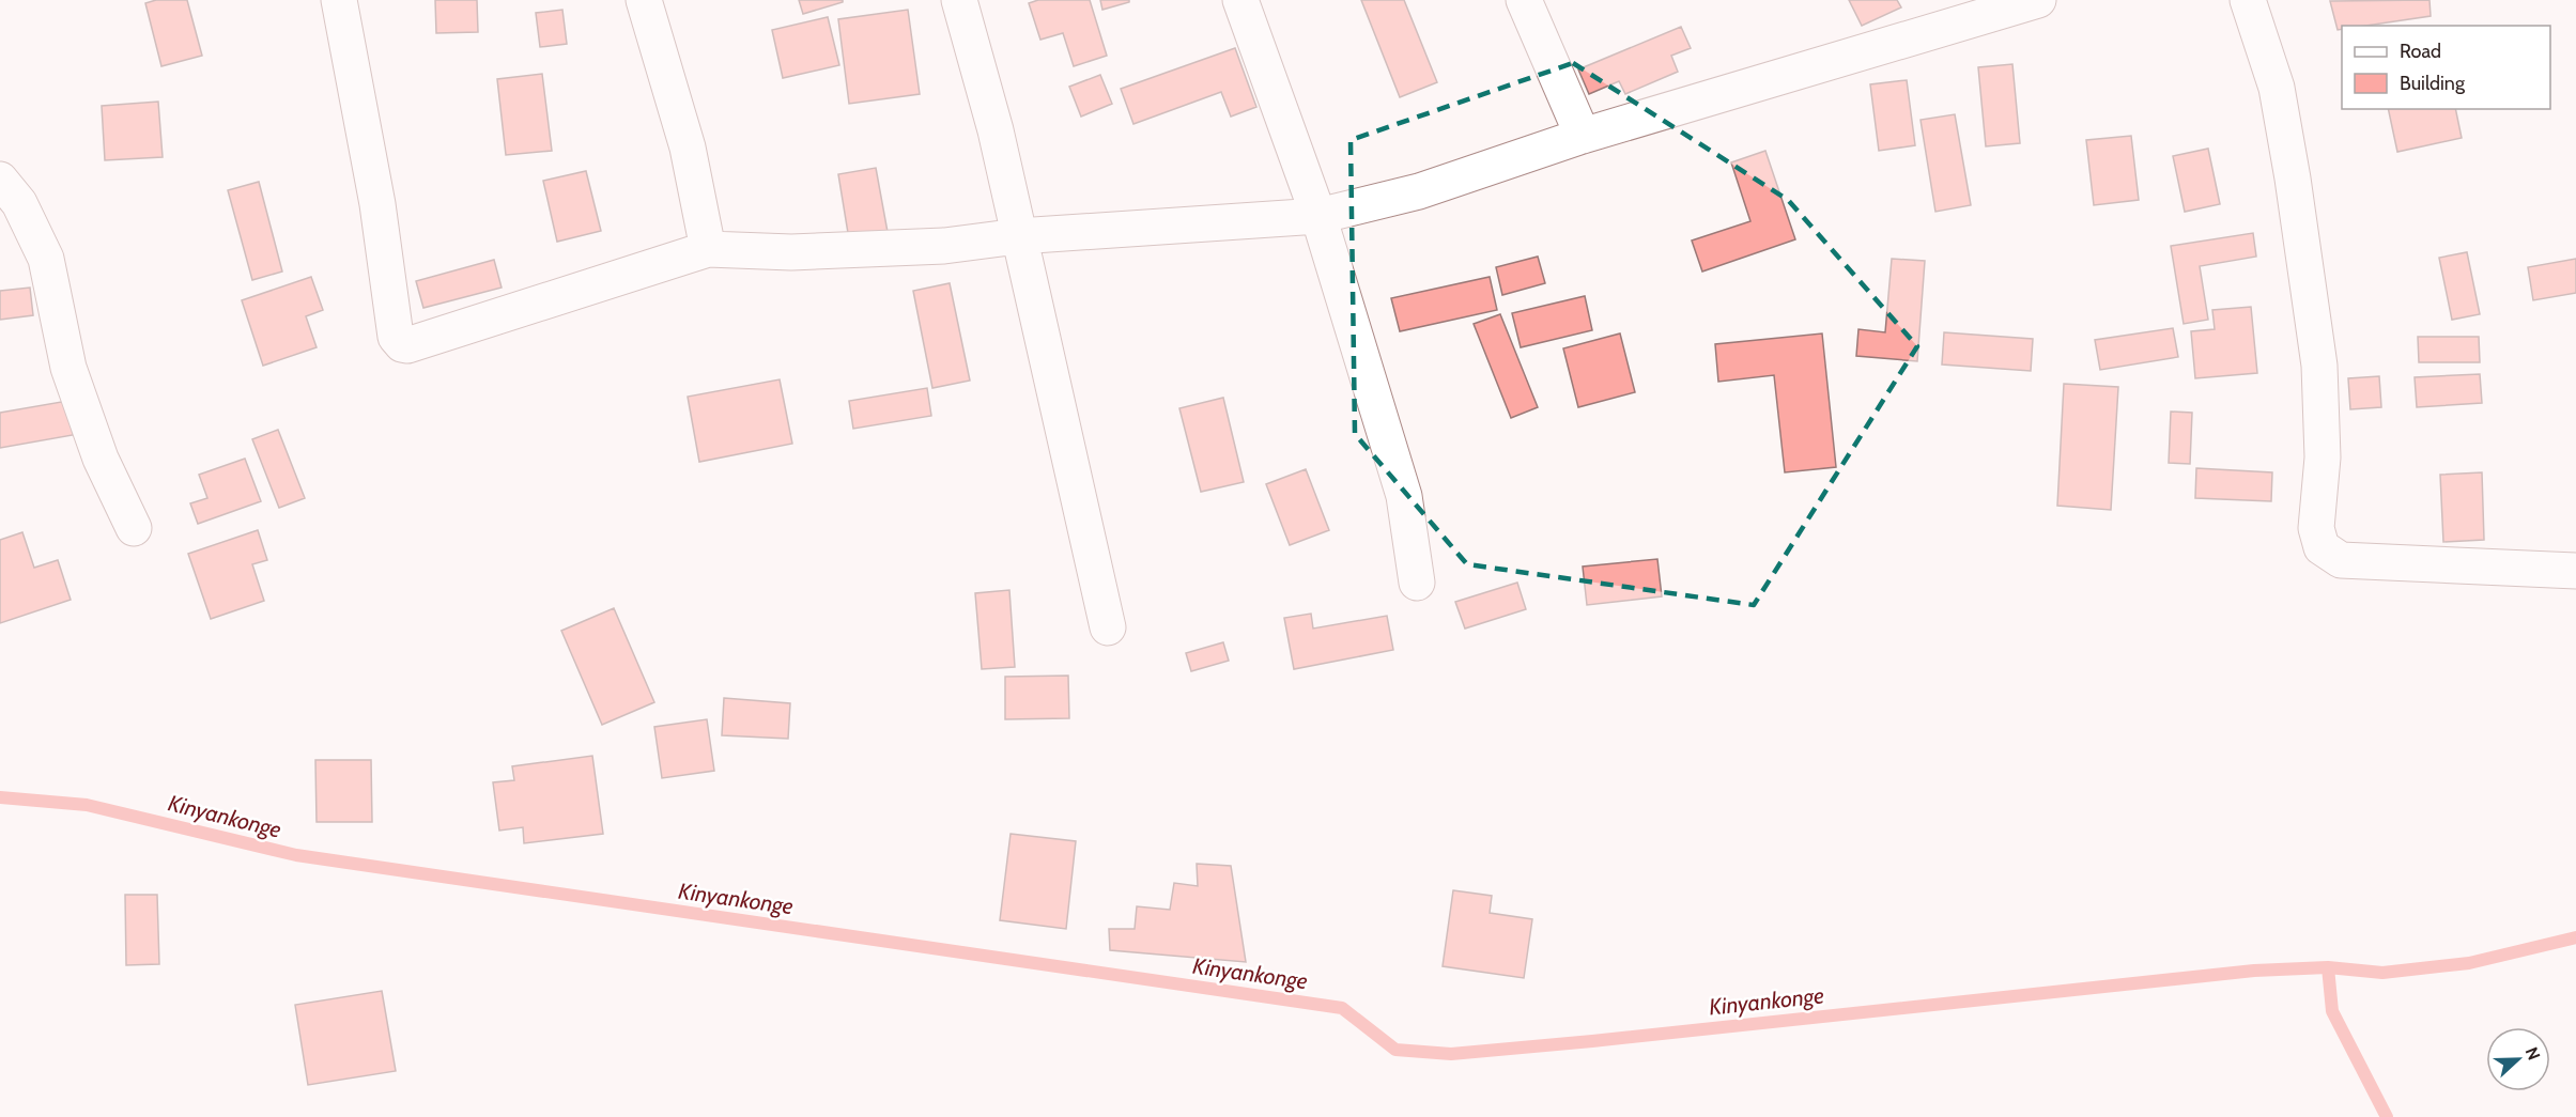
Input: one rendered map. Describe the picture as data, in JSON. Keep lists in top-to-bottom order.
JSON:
{
  "water": ["Kinyankonge"],
  "legend": ["Road", "Building"],
  "north": "right"
}
